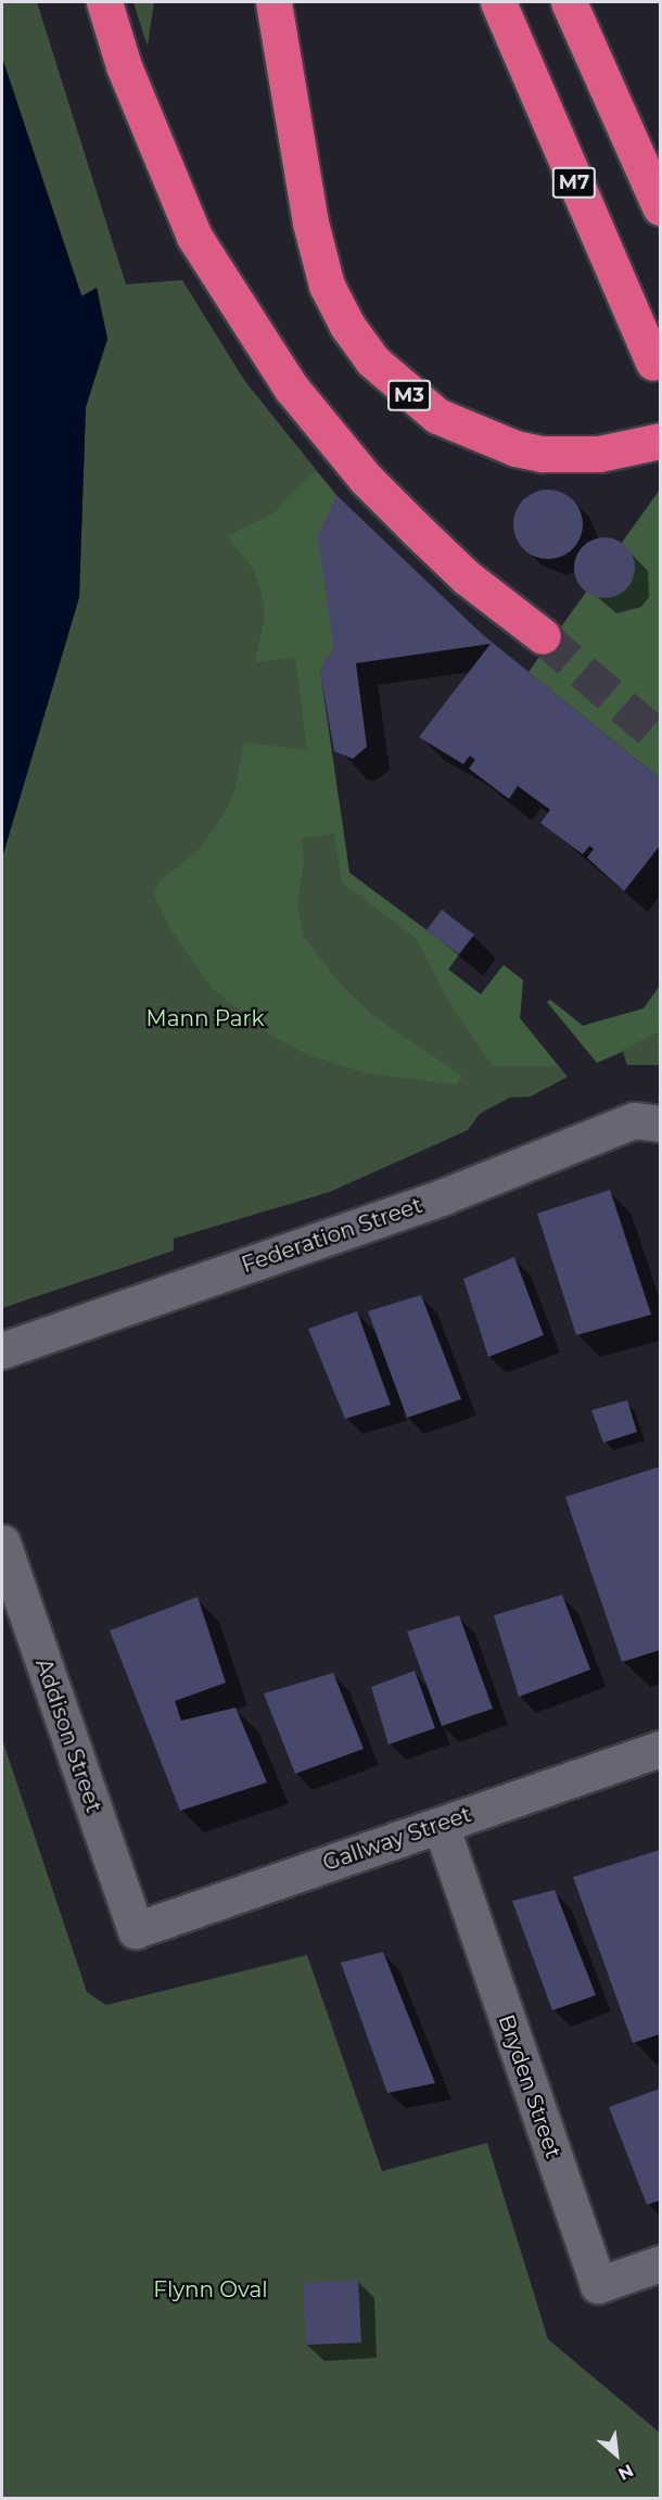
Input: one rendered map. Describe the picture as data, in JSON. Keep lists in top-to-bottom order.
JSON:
{
  "streets": {
    "highway": ["M7", "M3"],
    "street": [
      "Federation Street",
      "Addison Street",
      "Gallway Street",
      "Bryden Street"
    ]
  },
  "crossings": [
    ["Addison Street", "Gallway Street"],
    ["Gallway Street", "Bryden Street"]
  ],
  "parks": ["Mann Park", "Flynn Oval"],
  "north": "bottom right"
}
